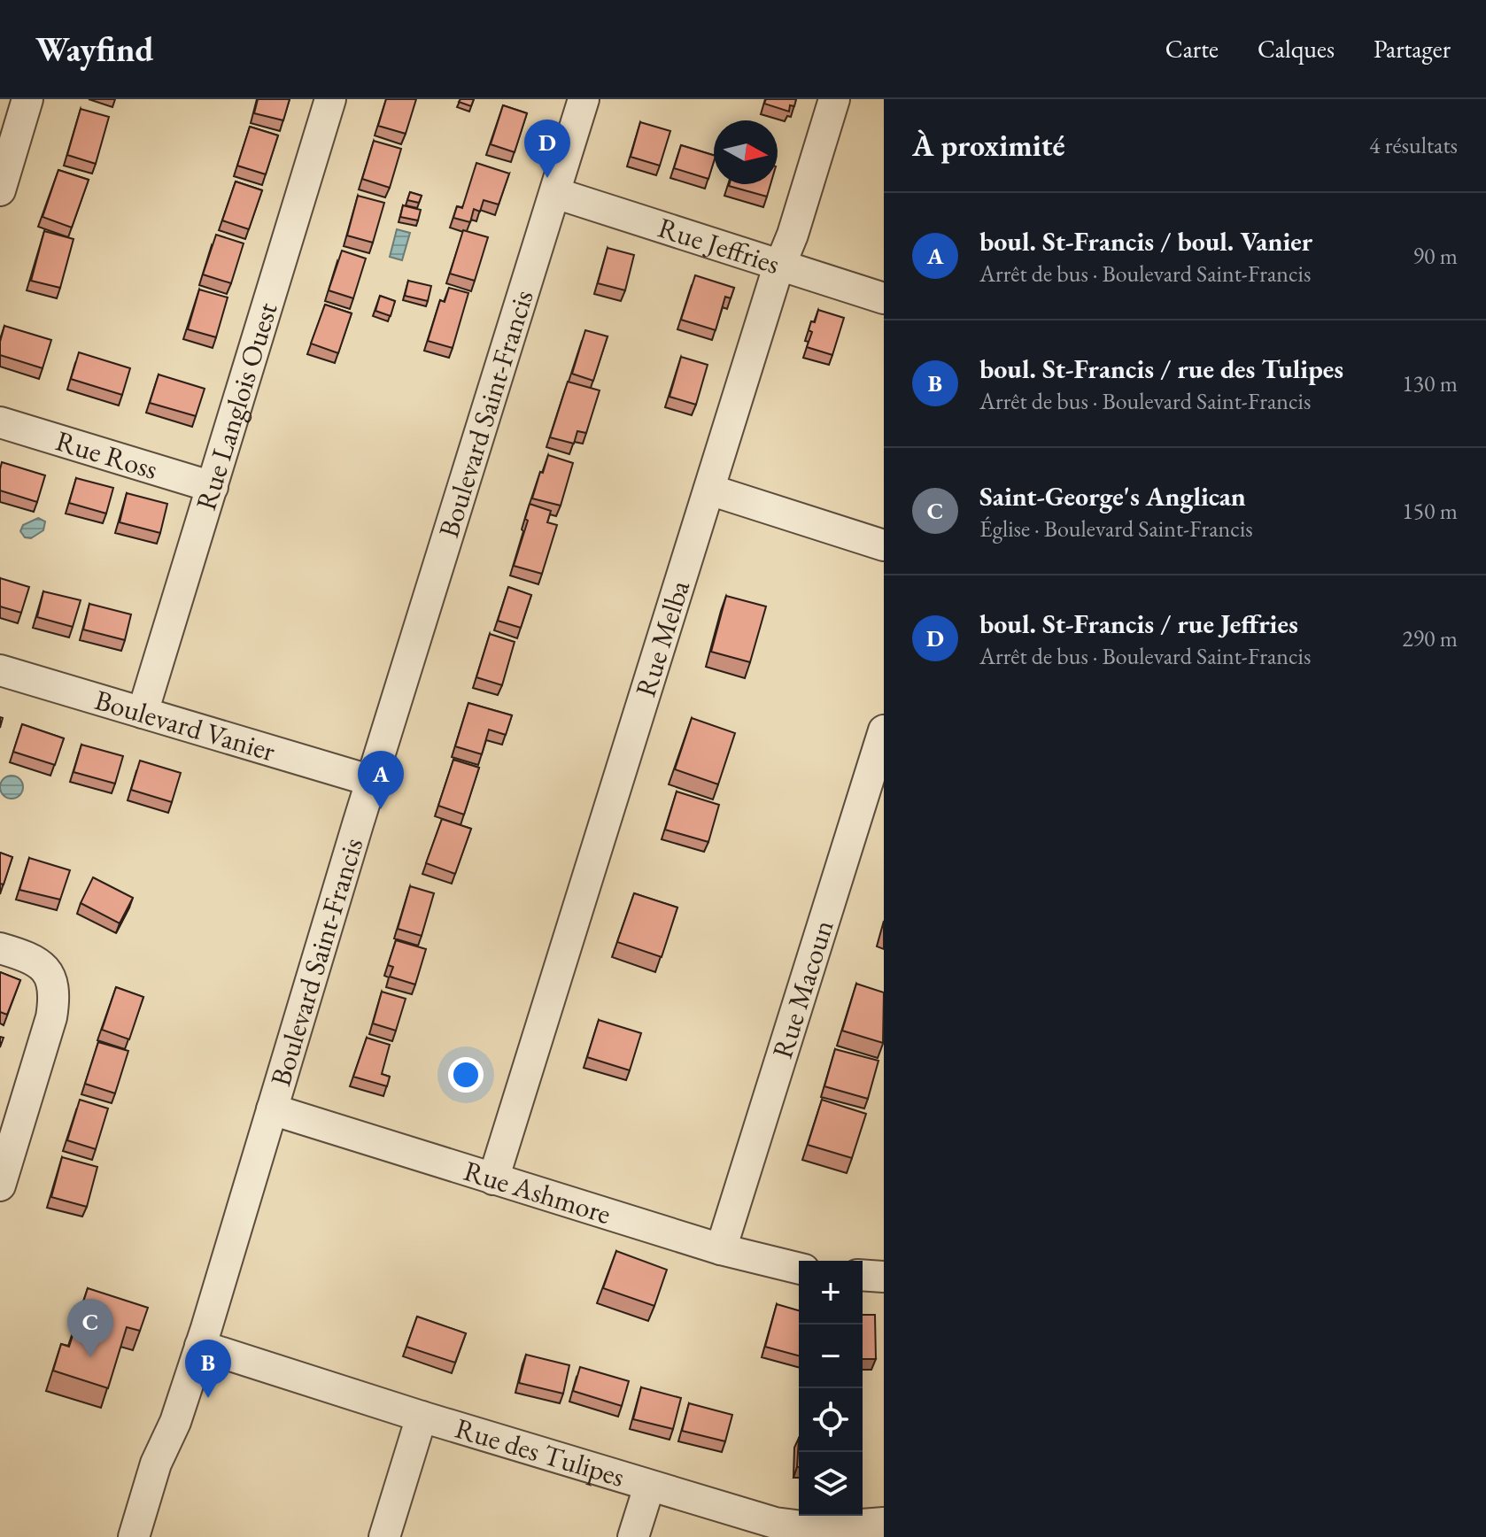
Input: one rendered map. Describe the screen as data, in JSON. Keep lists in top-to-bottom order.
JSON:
{
  "streets": {
    "street": [
      "Rue Jeffries",
      "Rue Langlois Ouest",
      "Boulevard Saint-Francis",
      "Rue Ross",
      "Rue Melba",
      "Boulevard Vanier",
      "Rue Macoun",
      "Rue Ashmore",
      "Rue des Tulipes"
    ]
  },
  "crossings": [
    ["Rue Jeffries", "Boulevard Saint-Francis"],
    ["Rue Jeffries", "Rue Melba"],
    ["Rue Langlois Ouest", "Rue Ross"],
    ["Rue Langlois Ouest", "Boulevard Vanier"],
    ["Boulevard Saint-Francis", "Boulevard Vanier"],
    ["Boulevard Saint-Francis", "Rue Ashmore"],
    ["Boulevard Saint-Francis", "Rue des Tulipes"],
    ["Rue Melba", "Rue Ashmore"],
    ["Rue Macoun", "Rue Ashmore"]
  ],
  "north": "right",
  "page": {
    "header": "Wayfind",
    "nav": ["Carte", "Calques", "Partager"],
    "heading": ["À proximité", "4 résultats"],
    "pins": [
      "D",
      "A",
      "C",
      "B"
    ],
    "list": [
      {
        "mark": "A",
        "name": "boul. St-Francis / boul. Vanier",
        "note": "Arrêt de bus · Boulevard Saint-Francis",
        "value": "90 m"
      },
      {
        "mark": "B",
        "name": "boul. St-Francis / rue des Tulipes",
        "note": "Arrêt de bus · Boulevard Saint-Francis",
        "value": "130 m"
      },
      {
        "mark": "C",
        "name": "Saint-George's Anglican",
        "note": "Église · Boulevard Saint-Francis",
        "value": "150 m"
      },
      {
        "mark": "D",
        "name": "boul. St-Francis / rue Jeffries",
        "note": "Arrêt de bus · Boulevard Saint-Francis",
        "value": "290 m"
      }
    ],
    "map_buttons": ["+", "−"]
  }
}
